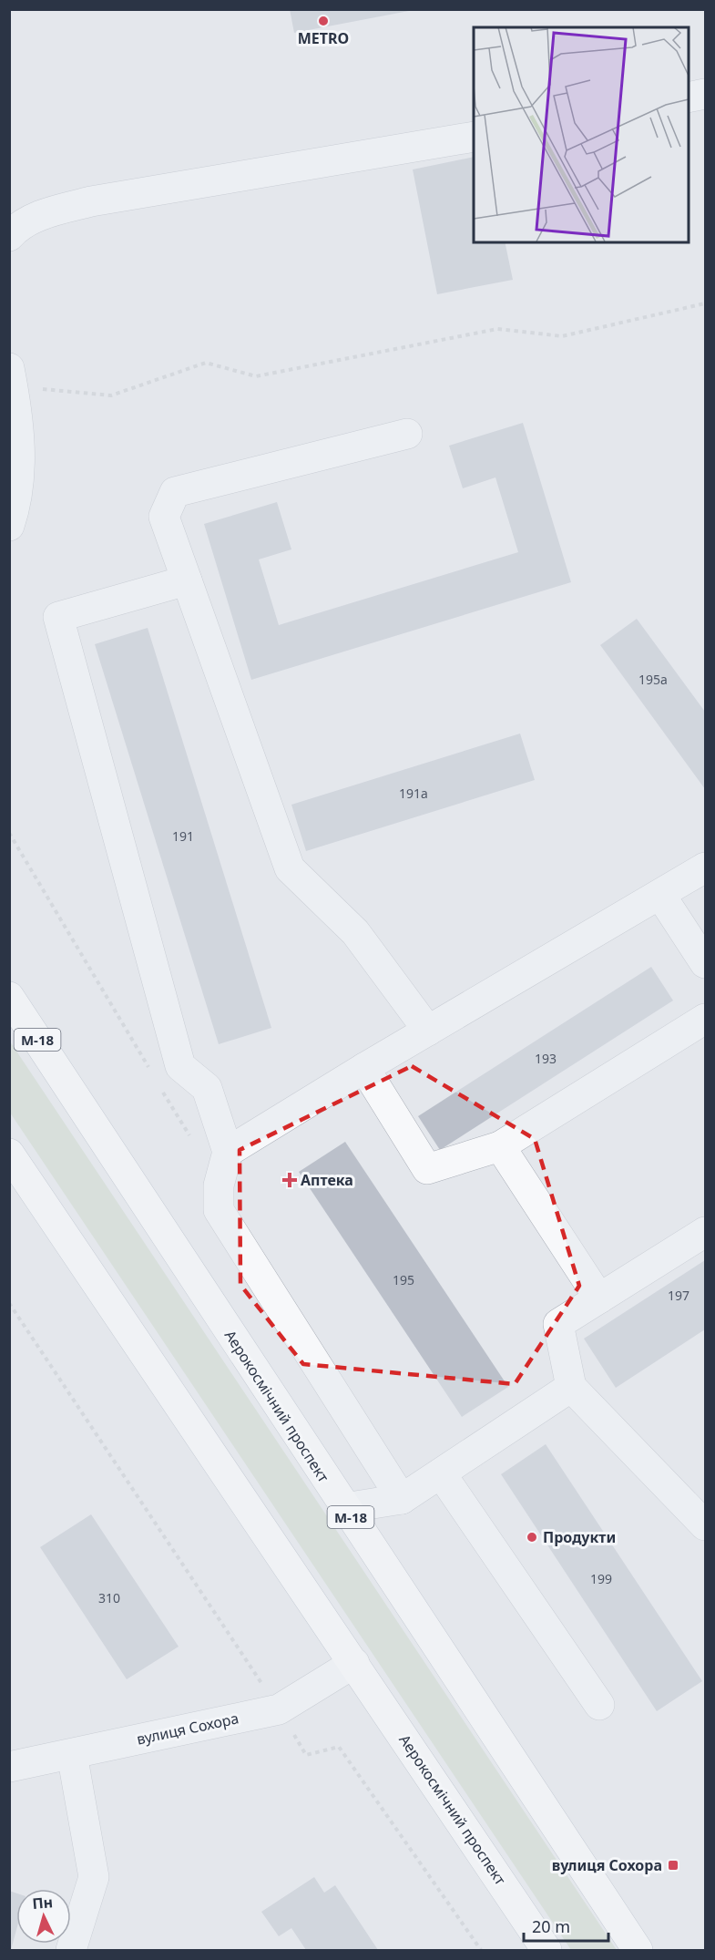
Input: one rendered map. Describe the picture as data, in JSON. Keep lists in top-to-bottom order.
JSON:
{
  "streets": {
    "main road": ["М-18", "Аерокосмічний проспект"],
    "street": ["вулиця Сохора"]
  },
  "crossings": [
    ["Аерокосмічний проспект", "вулиця Сохора"]
  ],
  "places": {
    "other": ["METRO", "Продукти"],
    "health": ["Аптека"],
    "transit": ["вулиця Сохора"]
  },
  "house_numbers": [
    "195а",
    "191а",
    "191",
    "193",
    "195",
    "197",
    "199",
    "310"
  ],
  "scale_bar": "20 m",
  "north": "top"
}
